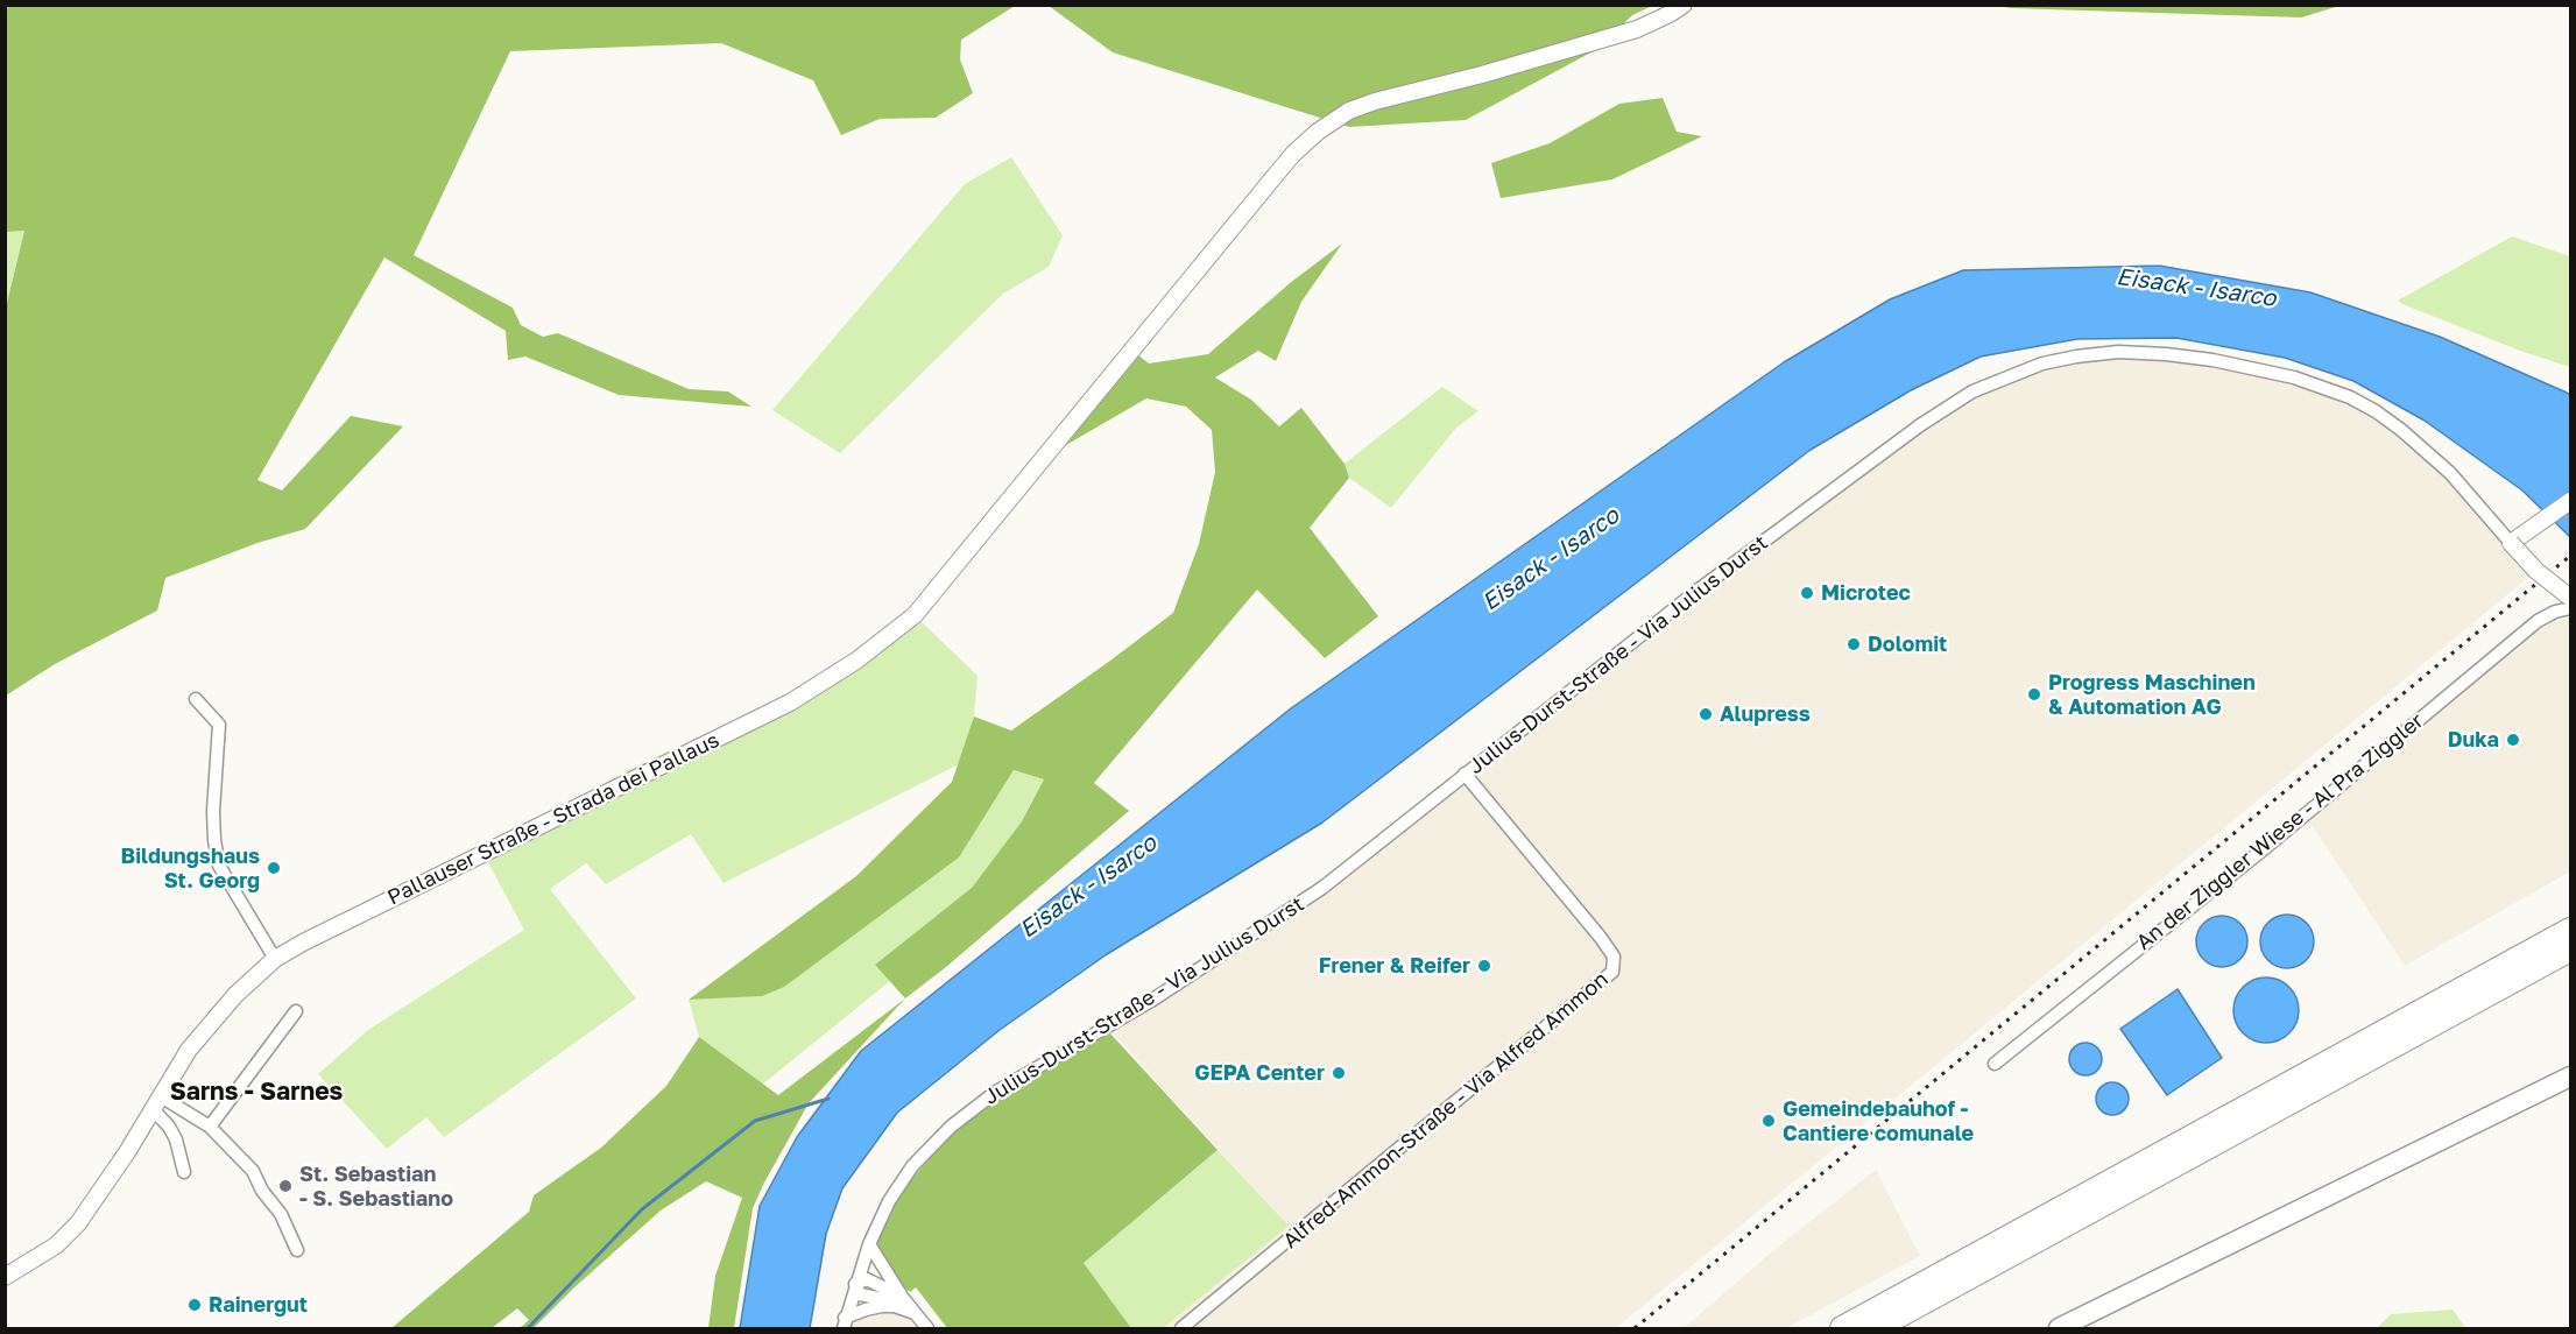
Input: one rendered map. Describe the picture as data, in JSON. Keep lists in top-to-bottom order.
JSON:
{
  "streets": {
    "street": [
      "Julius-Durst-Straße - Via Julius Durst",
      "Pallauser Straße - Strada dei Pallaus",
      "An der Ziggler Wiese - Al Pra Ziggler",
      "Alfred-Ammon-Straße - Via Alfred Ammon"
    ]
  },
  "crossings": [
    ["Julius-Durst-Straße - Via Julius Durst", "Alfred-Ammon-Straße - Via Alfred Ammon"]
  ],
  "districts": ["Sarns - Sarnes"],
  "water": ["Eisack - Isarco"],
  "places": [
    "Microtec",
    "Dolomit",
    "Progress Maschinen & Automation AG",
    "Alupress",
    "Duka",
    "Bildungshaus St. Georg",
    "Frener & Reifer",
    "GEPA Center",
    "Gemeindebauhof - Cantiere comunale",
    "St. Sebastian - S. Sebastiano",
    "Rainergut"
  ]
}
